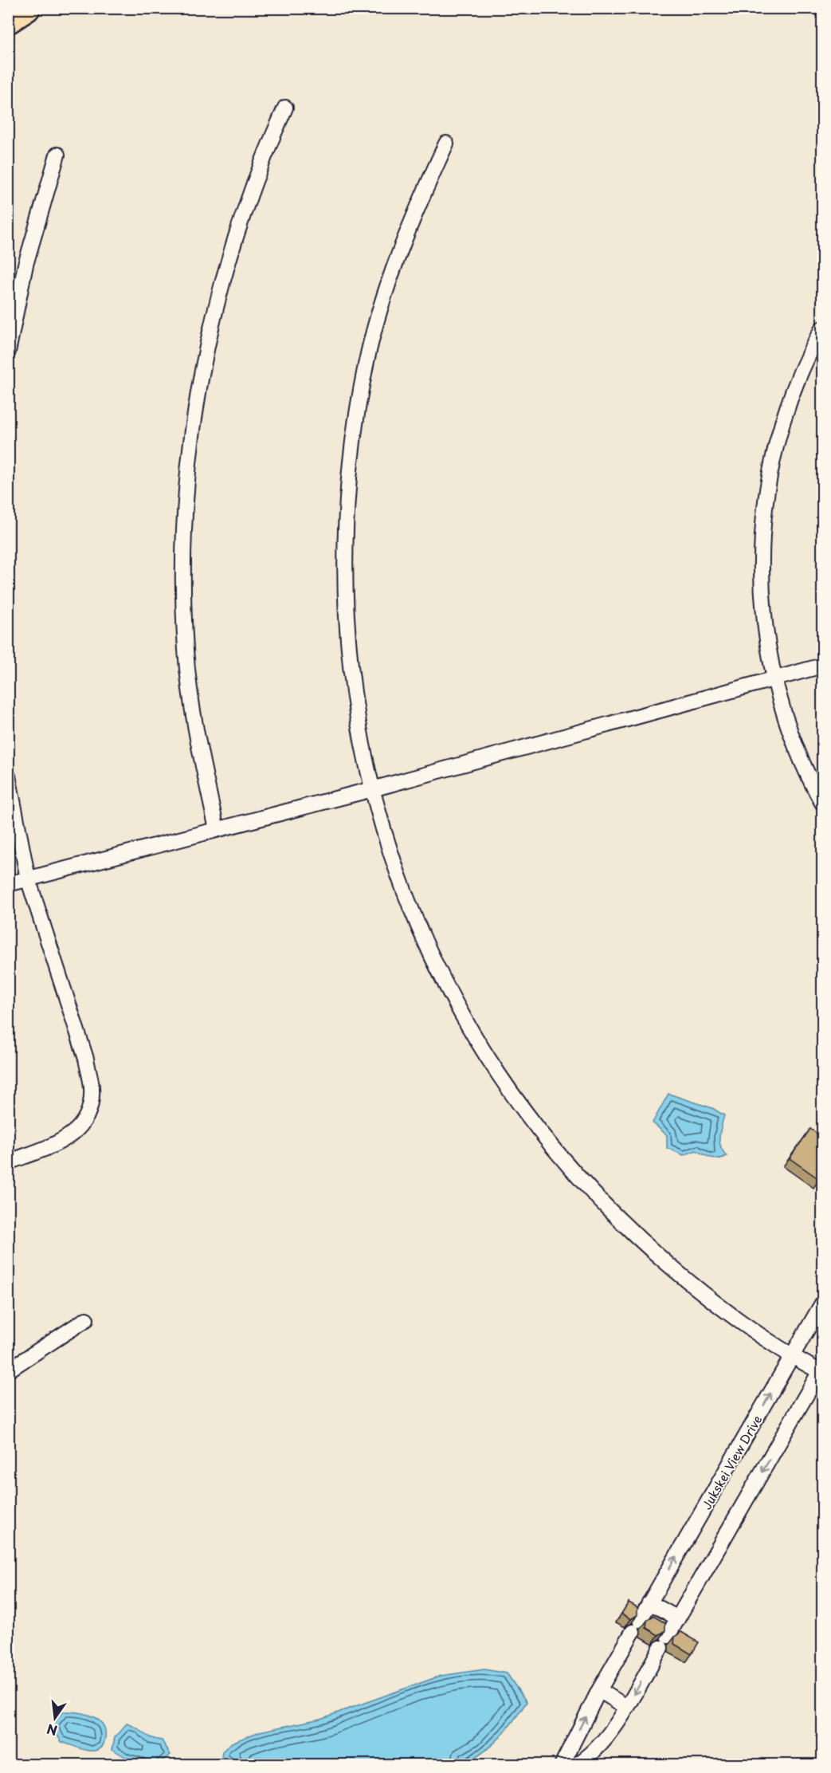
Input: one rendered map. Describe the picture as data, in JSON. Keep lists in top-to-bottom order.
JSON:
{
  "streets": {
    "street": ["Jukskei View Drive"]
  },
  "north": "bottom"
}
